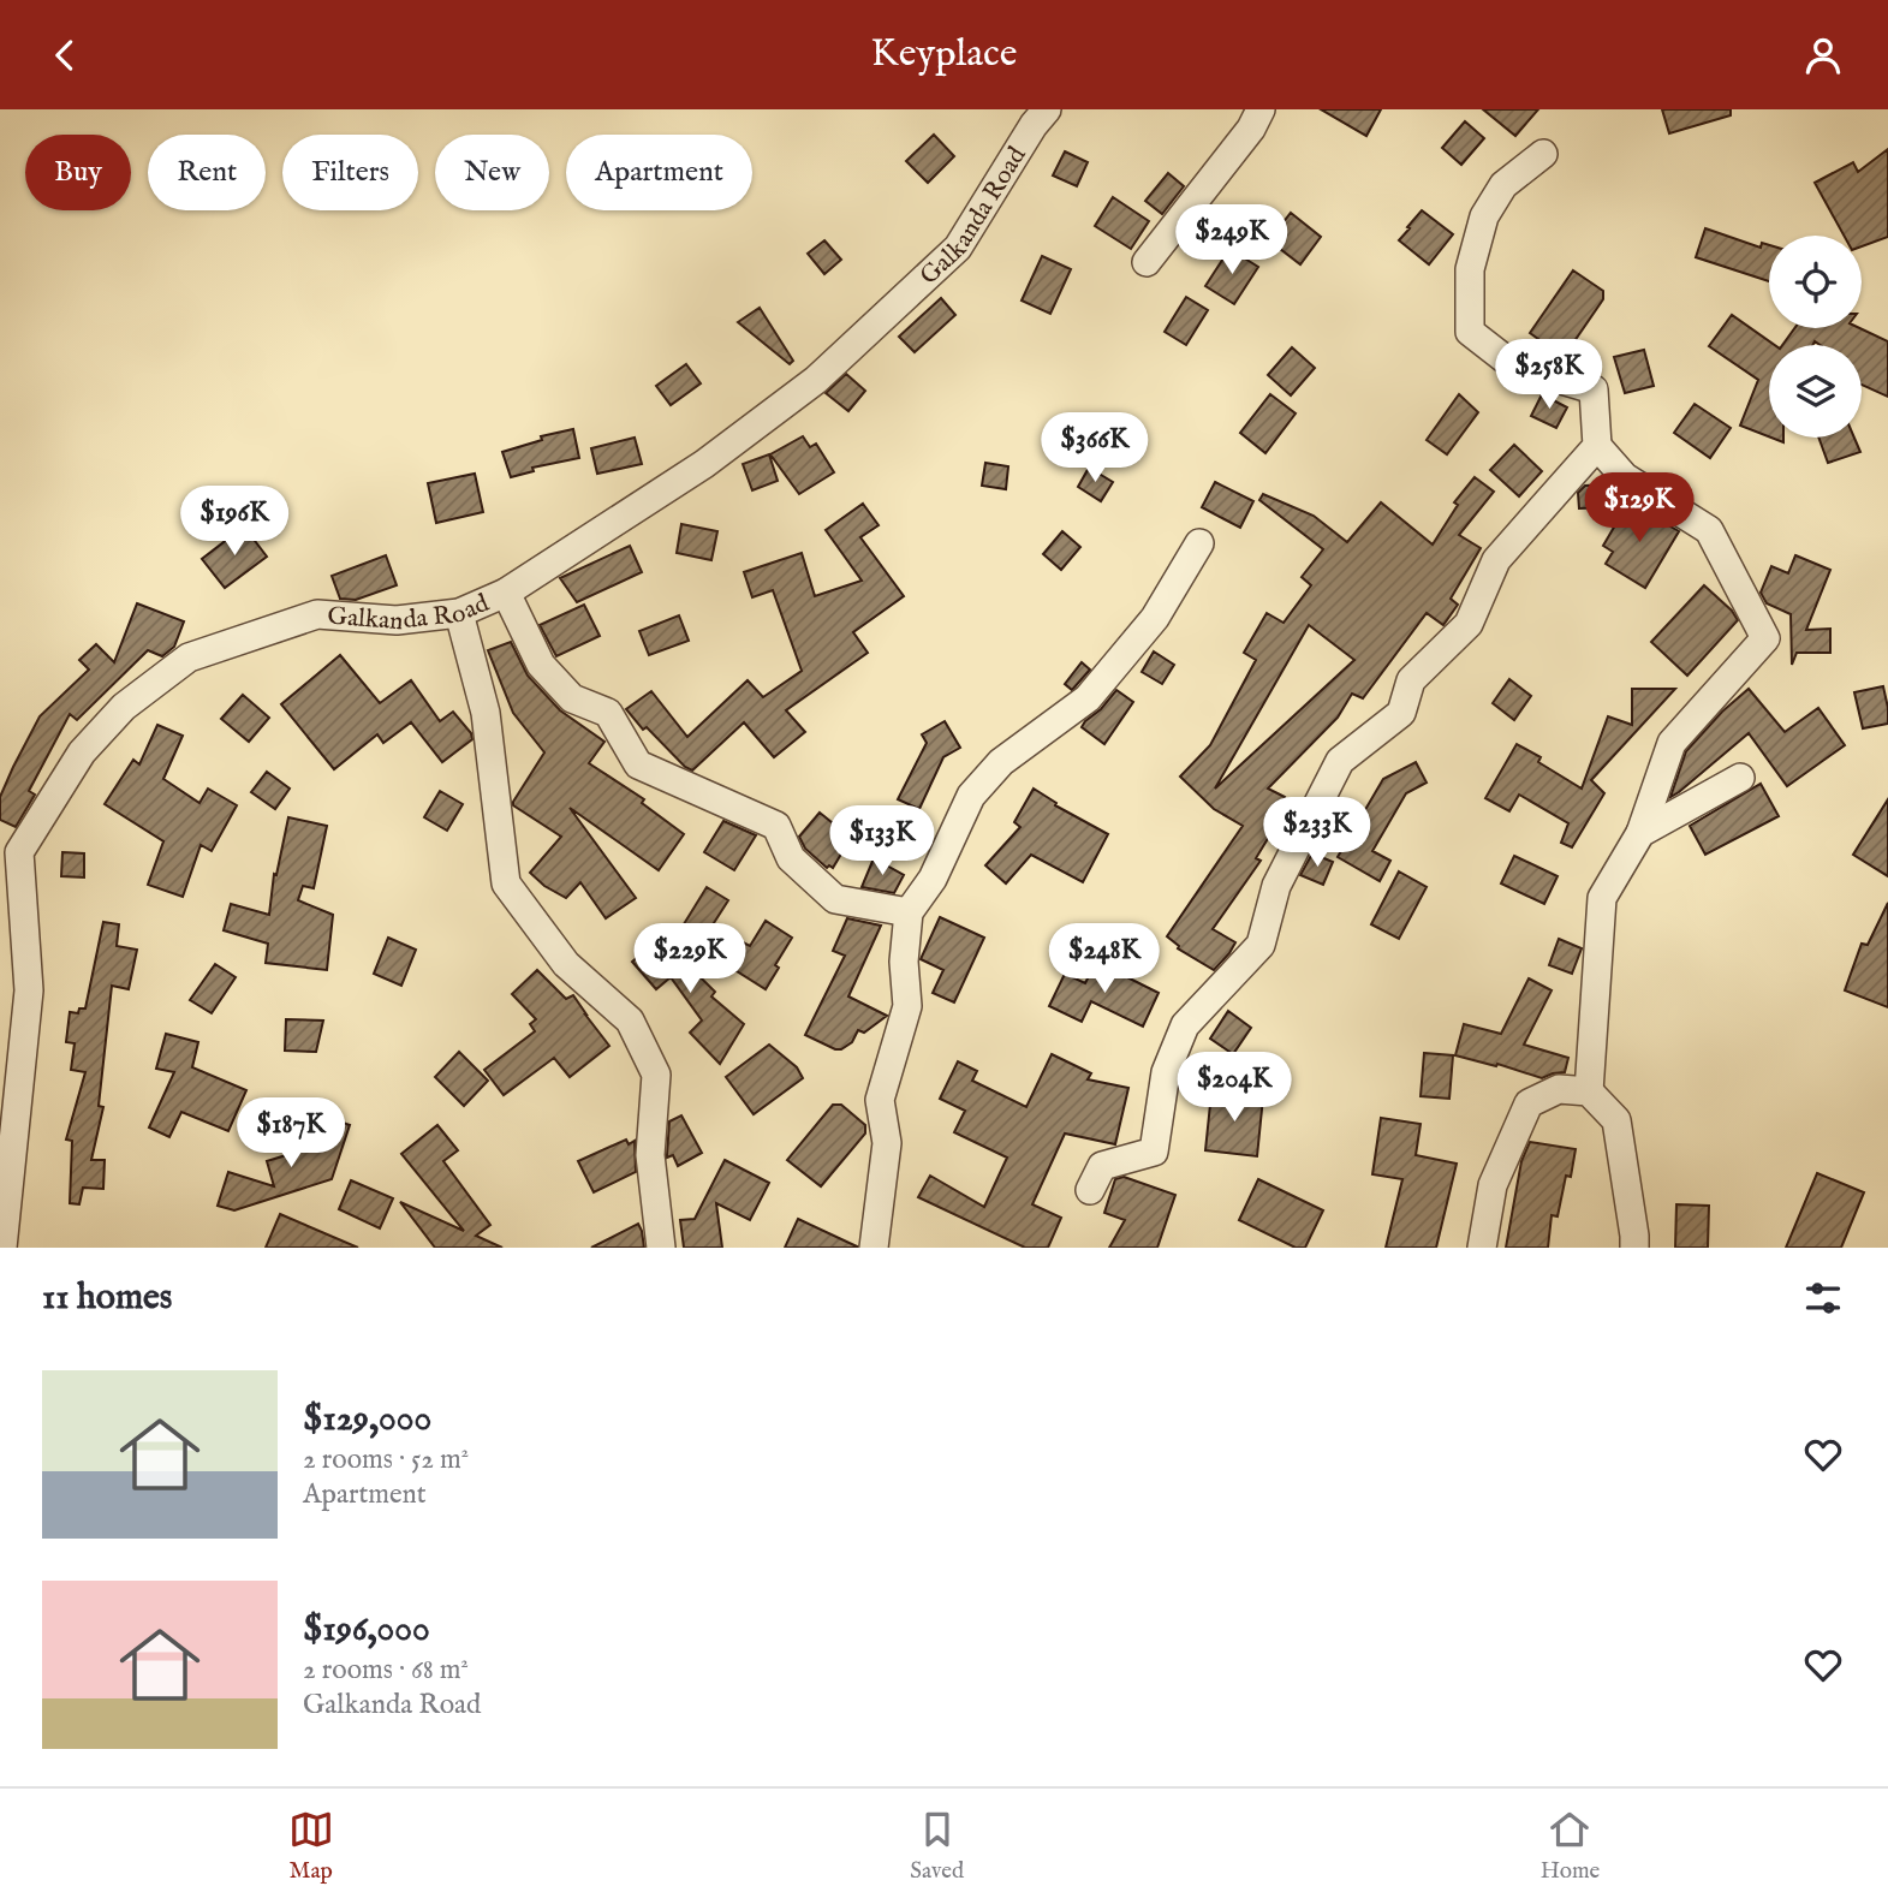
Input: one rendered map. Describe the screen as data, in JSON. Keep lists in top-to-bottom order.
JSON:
{
  "streets": {
    "street": ["Galkanda Road"]
  },
  "page": {
    "header": "Keyplace",
    "chip": [
      "Buy",
      "Rent",
      "Filters",
      "New",
      "Apartment"
    ],
    "price": [
      "$249K",
      "$258K",
      "$366K",
      "$129K",
      "$196K",
      "$233K",
      "$133K",
      "$229K",
      "$248K",
      "$204K",
      "$187K"
    ],
    "heading": "11 homes",
    "list": [
      {
        "name": "$129,000",
        "note": "2 rooms · 52 m² · Apartment"
      },
      {
        "name": "$196,000",
        "note": "2 rooms · 68 m² · Galkanda Road"
      }
    ],
    "tabs": ["Map", "Saved", "Home"]
  }
}
